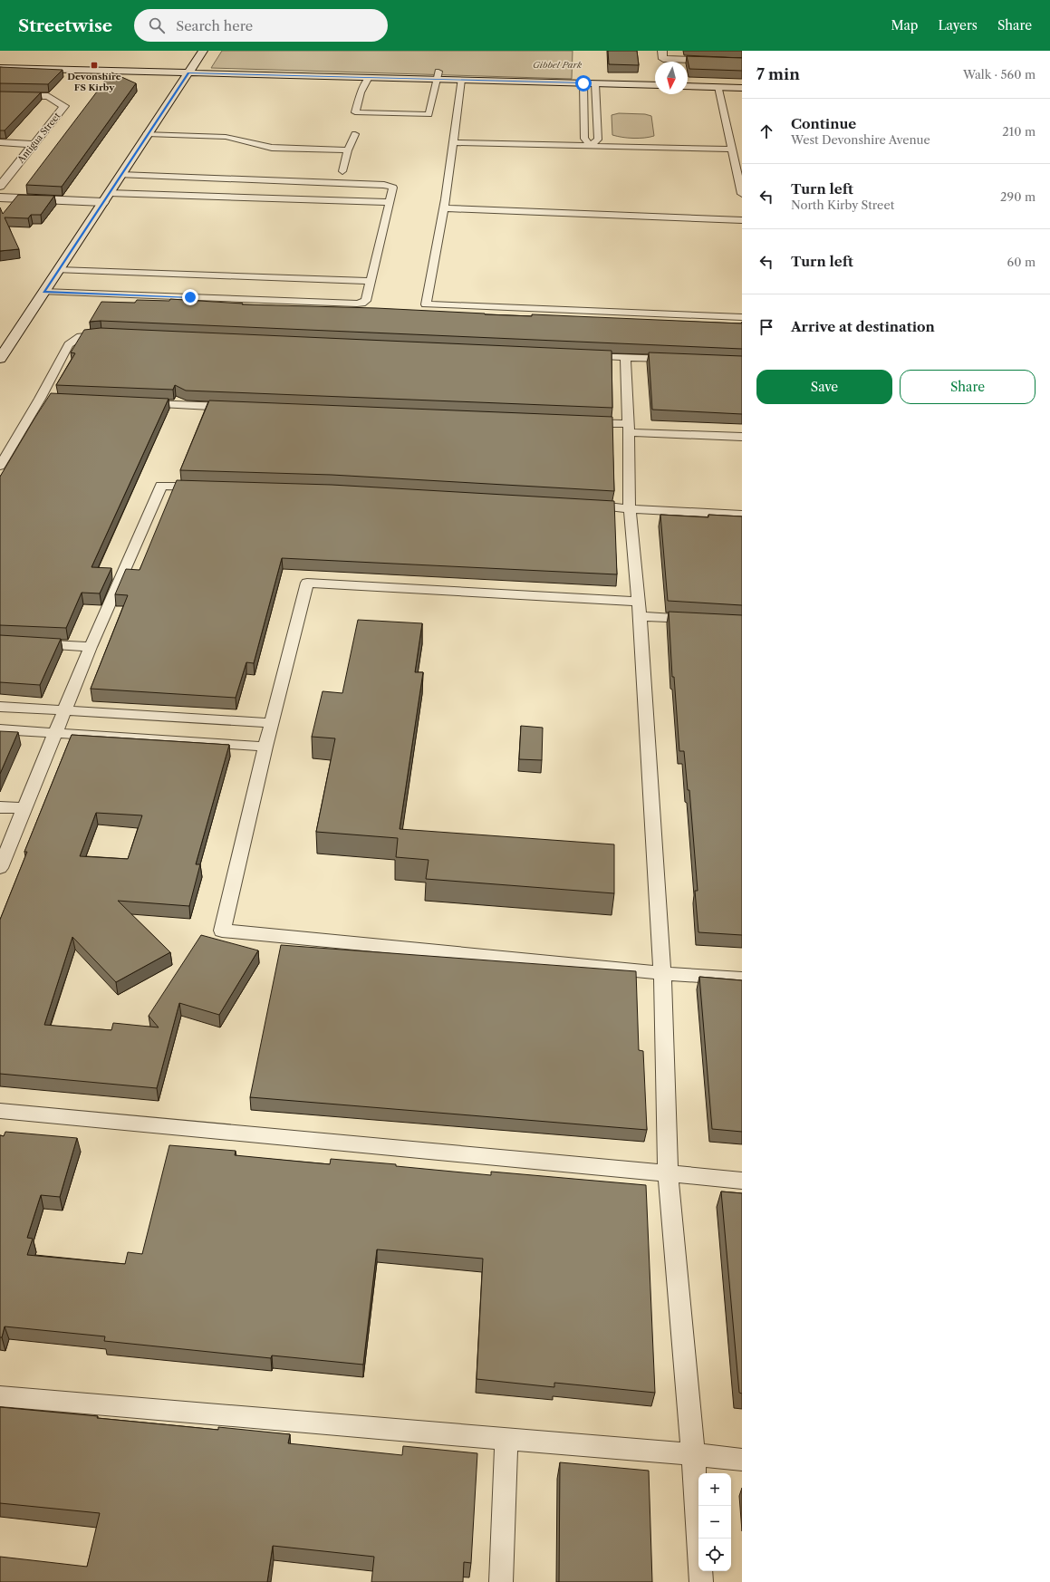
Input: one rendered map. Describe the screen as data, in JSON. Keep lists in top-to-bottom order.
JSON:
{
  "streets": {
    "street": ["Antigua Street"]
  },
  "parks": ["Gibbel Park"],
  "places": {
    "transit": ["Devonshire FS Kirby"]
  },
  "north": "bottom",
  "page": {
    "header": "Streetwise",
    "search": "Search here",
    "nav": ["Map", "Layers", "Share"],
    "heading": ["7 min", "Walk · 560 m"],
    "list": [
      ["Continue", "West Devonshire Avenue", "210 m"],
      ["Turn left", "North Kirby Street", "290 m"],
      ["Turn left", "60 m"],
      "Arrive at destination"
    ],
    "buttons": ["Save", "Share"],
    "map_buttons": ["+", "−"]
  }
}
